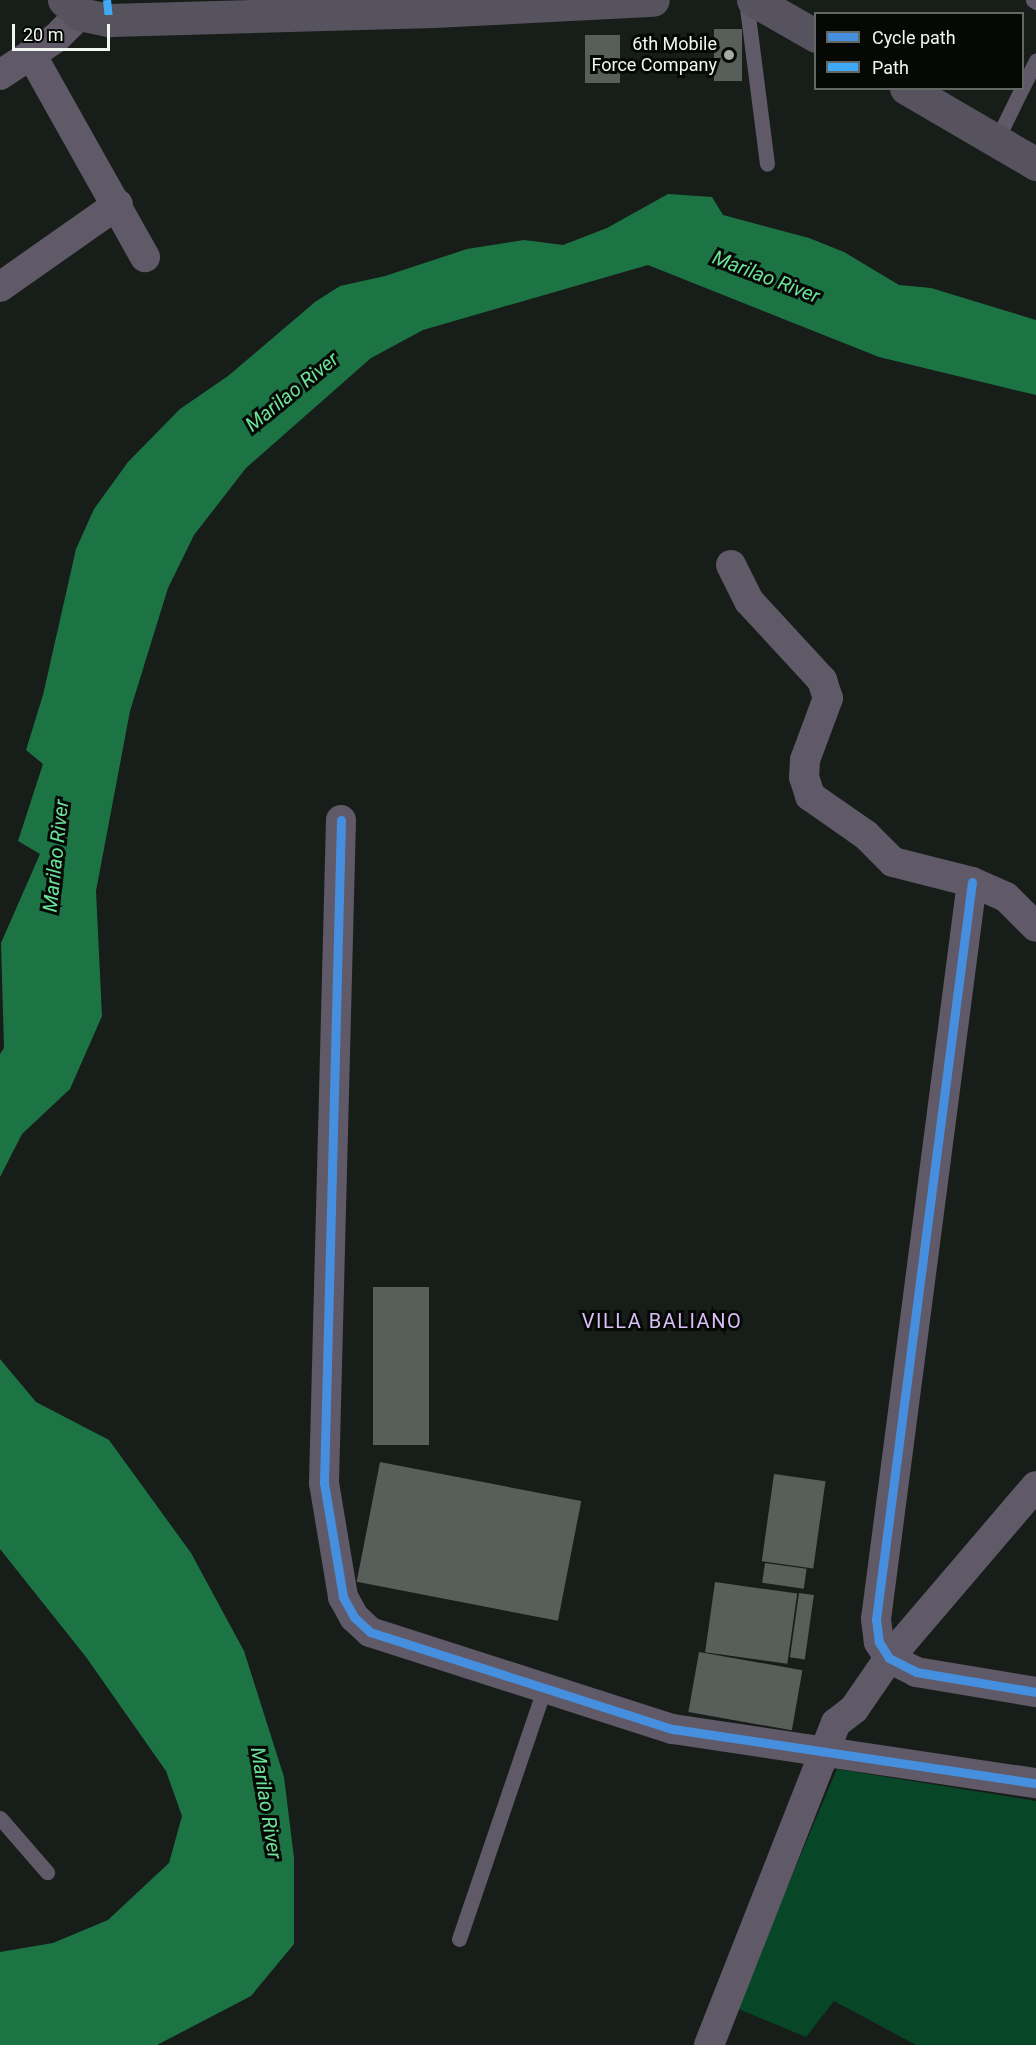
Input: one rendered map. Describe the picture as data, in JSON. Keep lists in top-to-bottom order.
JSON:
{
  "districts": ["VILLA BALIANO"],
  "water": ["Marilao River"],
  "places": ["6th Mobile Force Company"],
  "legend": ["Cycle path", "Path"],
  "scale_bar": "20 m"
}
